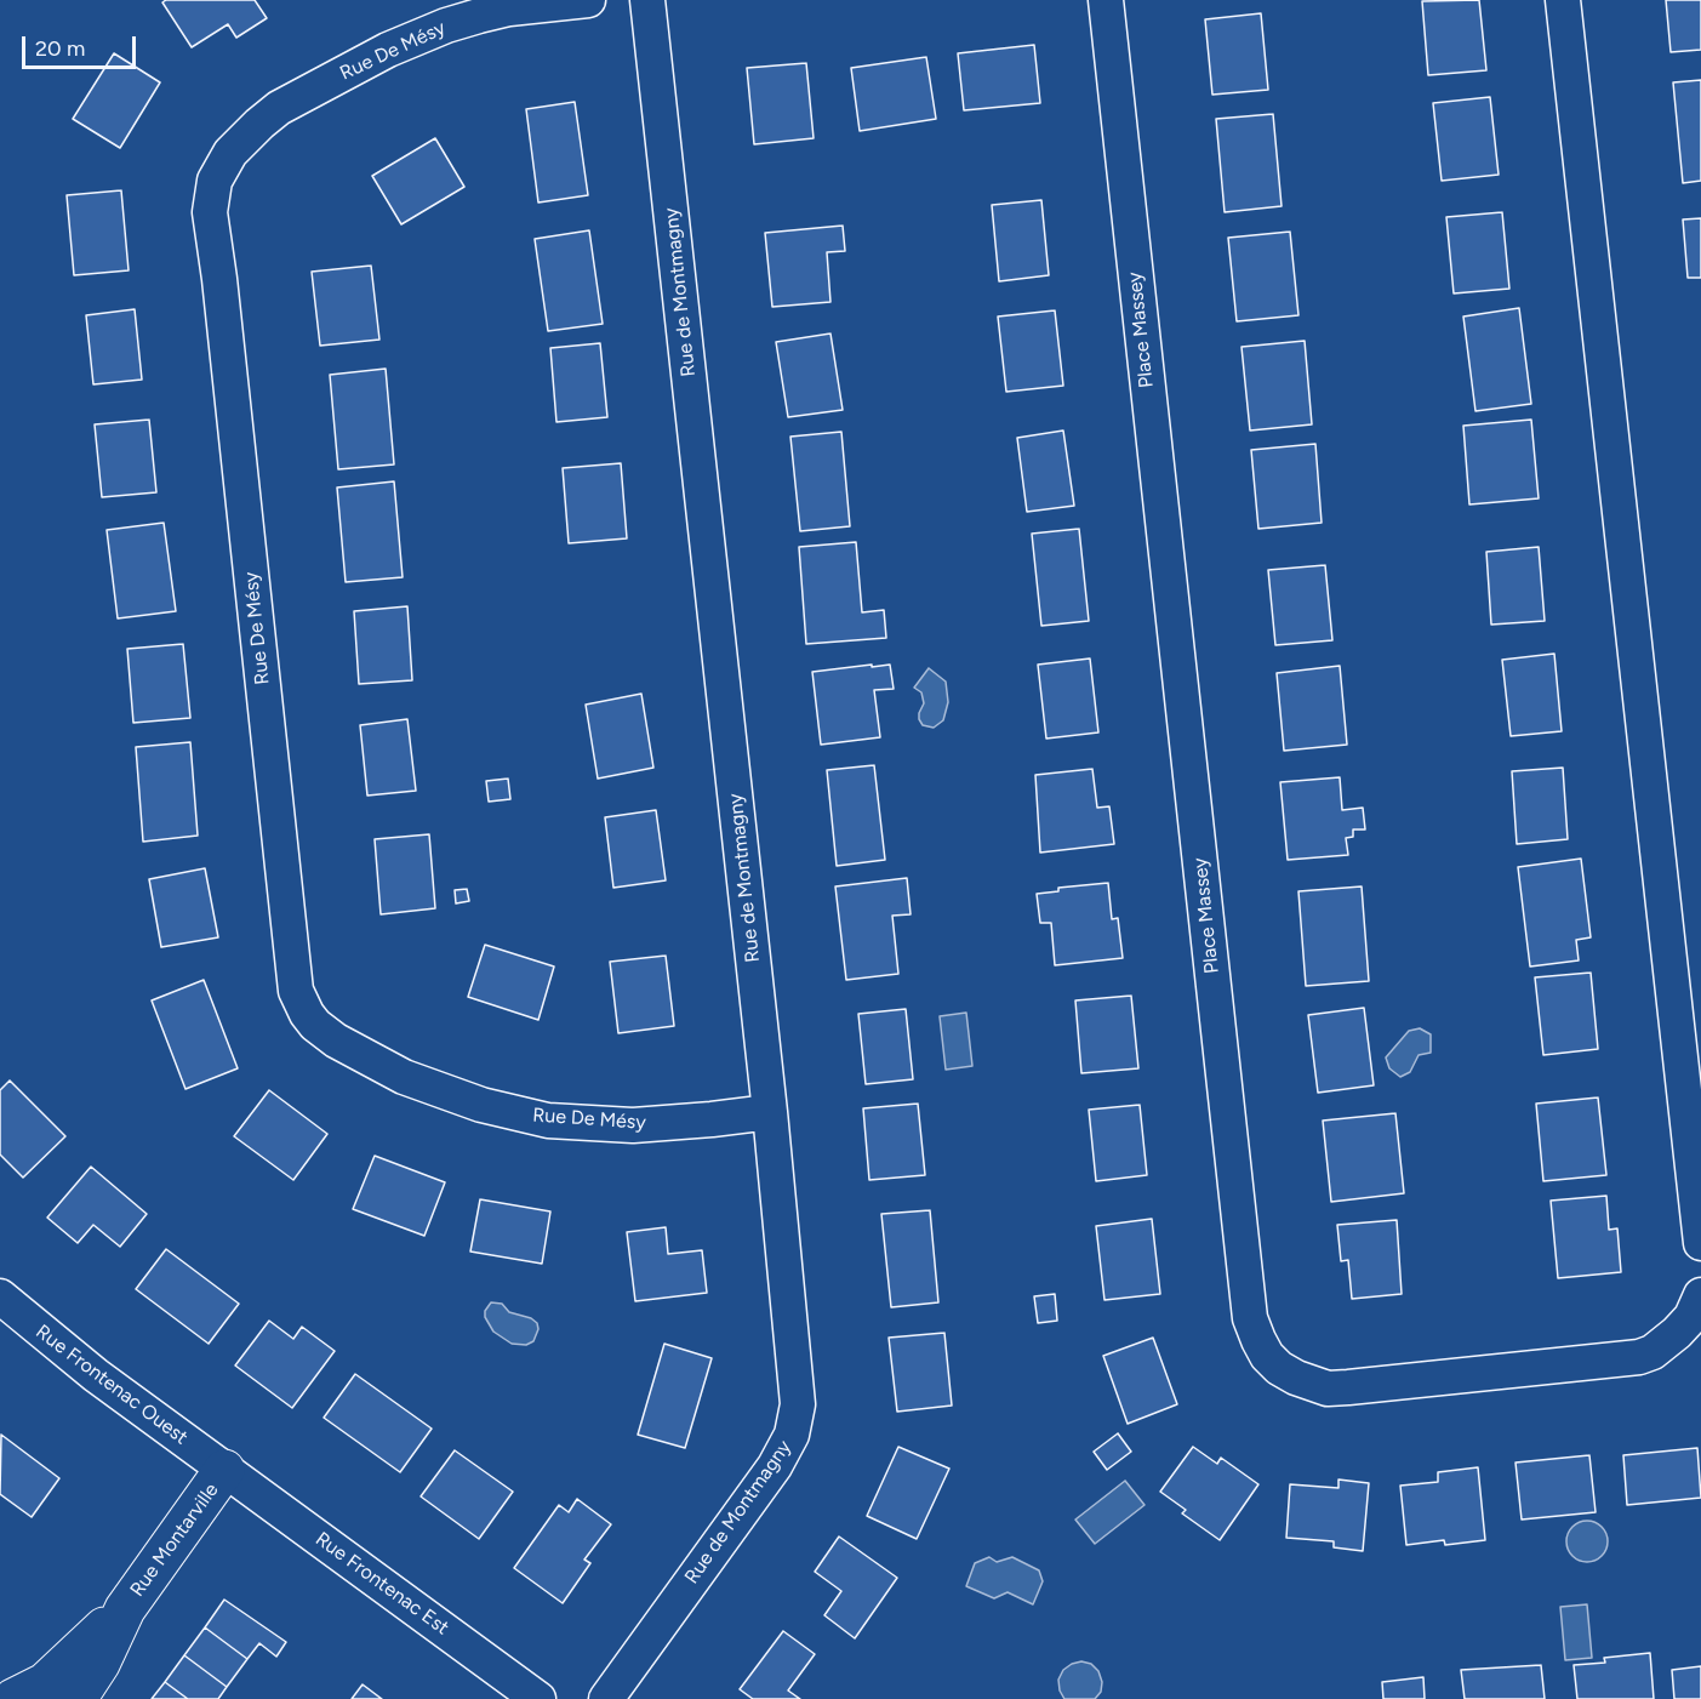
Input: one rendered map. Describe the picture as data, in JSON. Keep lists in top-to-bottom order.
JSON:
{
  "streets": {
    "street": [
      "Rue De Mésy",
      "Rue de Montmagny",
      "Place Massey",
      "Rue Frontenac Ouest",
      "Rue Montarville",
      "Rue Frontenac Est"
    ]
  },
  "crossings": [
    ["Rue De Mésy", "Rue de Montmagny"],
    ["Rue Frontenac Ouest", "Rue Montarville"],
    ["Rue Frontenac Ouest", "Rue Frontenac Est"],
    ["Rue Montarville", "Rue Frontenac Est"]
  ],
  "scale_bar": "20 m"
}
